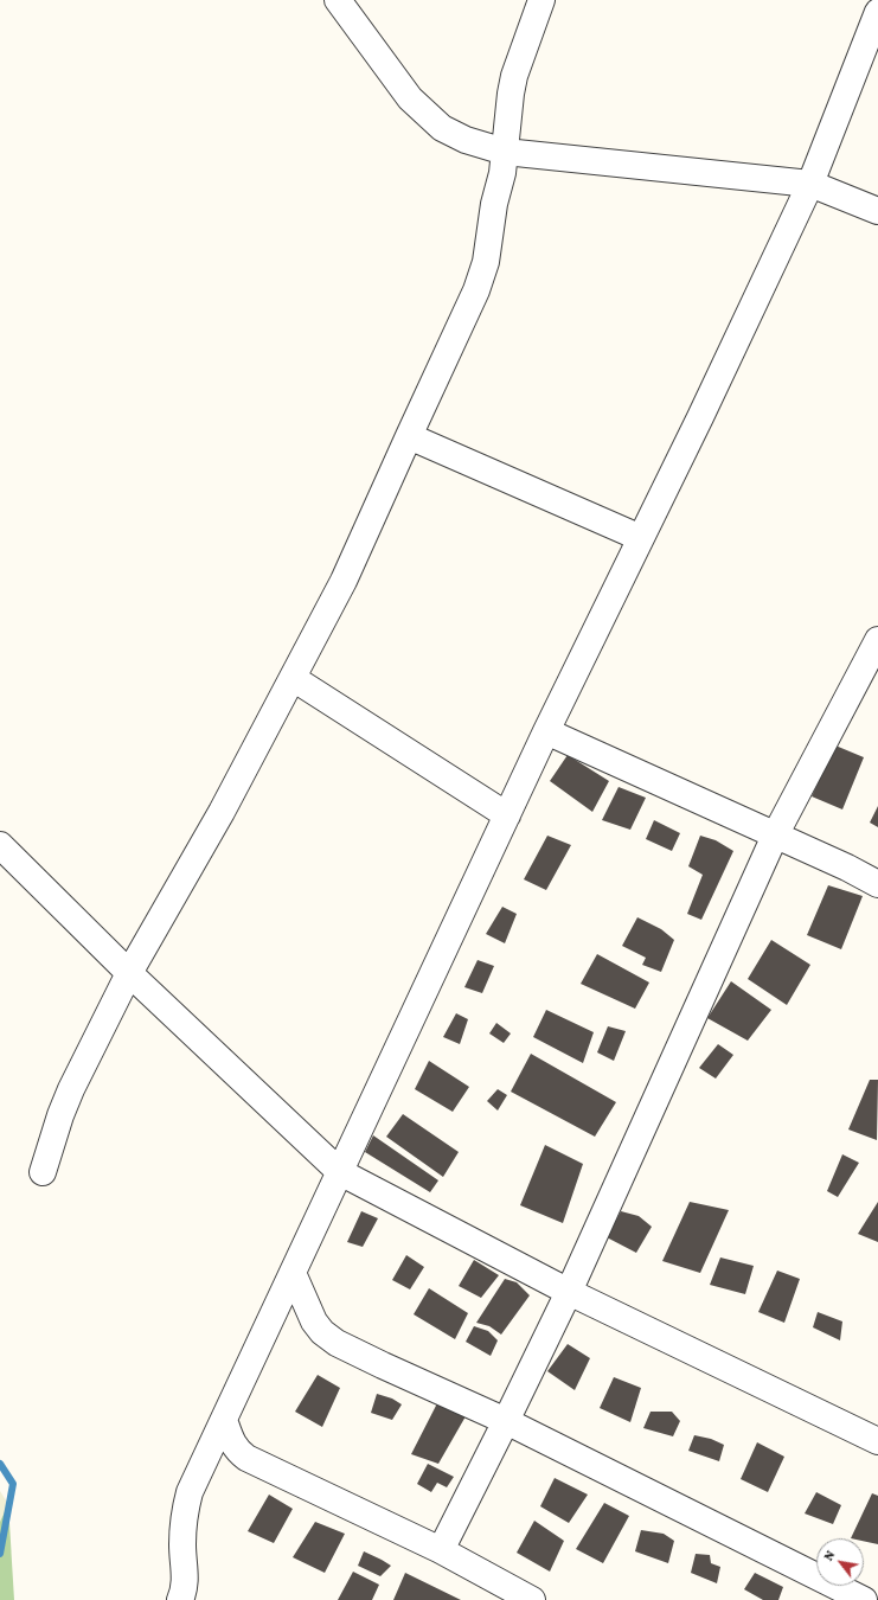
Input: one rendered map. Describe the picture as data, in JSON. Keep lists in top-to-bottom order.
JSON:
{
  "north": "top left"
}
